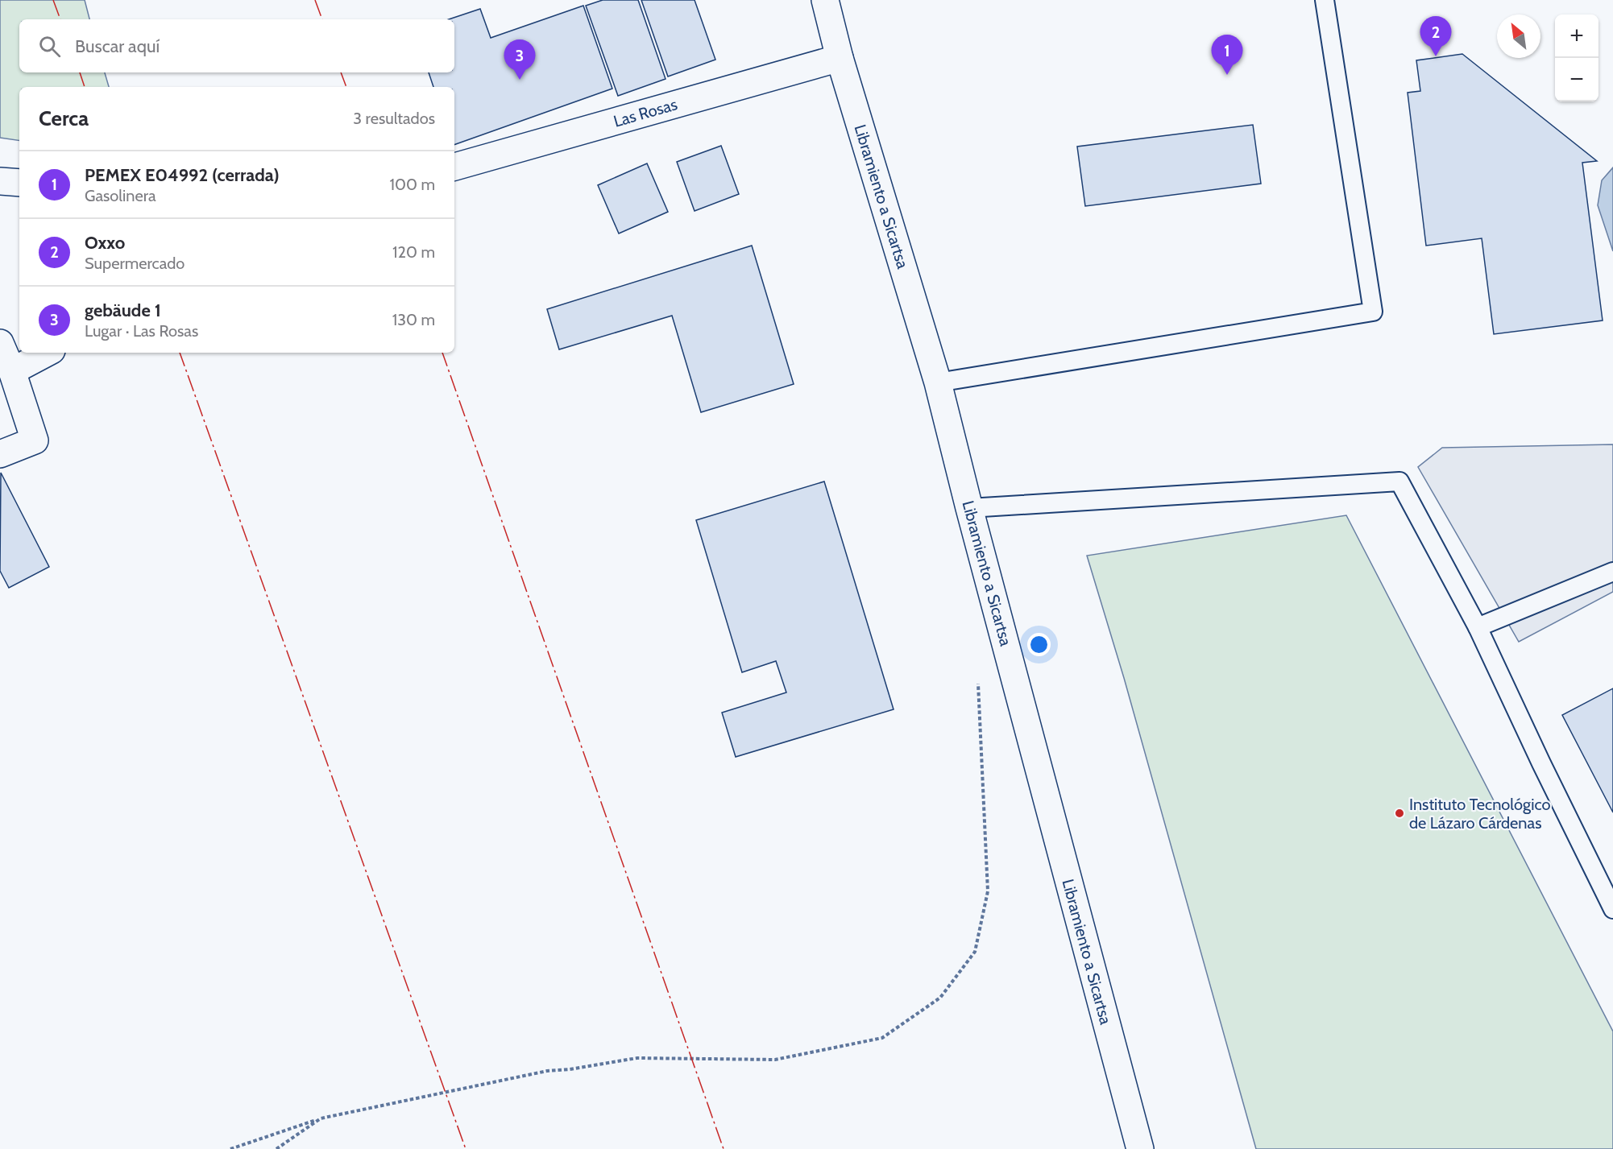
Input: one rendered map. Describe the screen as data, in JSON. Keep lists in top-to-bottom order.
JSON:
{
  "streets": {
    "main road": ["Las Rosas", "Libramiento a Sicartsa"]
  },
  "crossings": [
    ["Las Rosas", "Libramiento a Sicartsa"]
  ],
  "places": ["Instituto Tecnológico de Lázaro Cárdenas"],
  "north": "top left",
  "page": {
    "map_buttons": ["+", "−"],
    "pins": ["2", "1", "3"],
    "search": "Buscar aquí",
    "heading": ["Cerca", "3 resultados"],
    "list": [
      {
        "mark": "1",
        "name": "PEMEX E04992 (cerrada)",
        "note": "Gasolinera",
        "value": "100 m"
      },
      {
        "mark": "2",
        "name": "Oxxo",
        "note": "Supermercado",
        "value": "120 m"
      },
      {
        "mark": "3",
        "name": "gebäude 1",
        "note": "Lugar · Las Rosas",
        "value": "130 m"
      }
    ]
  }
}
